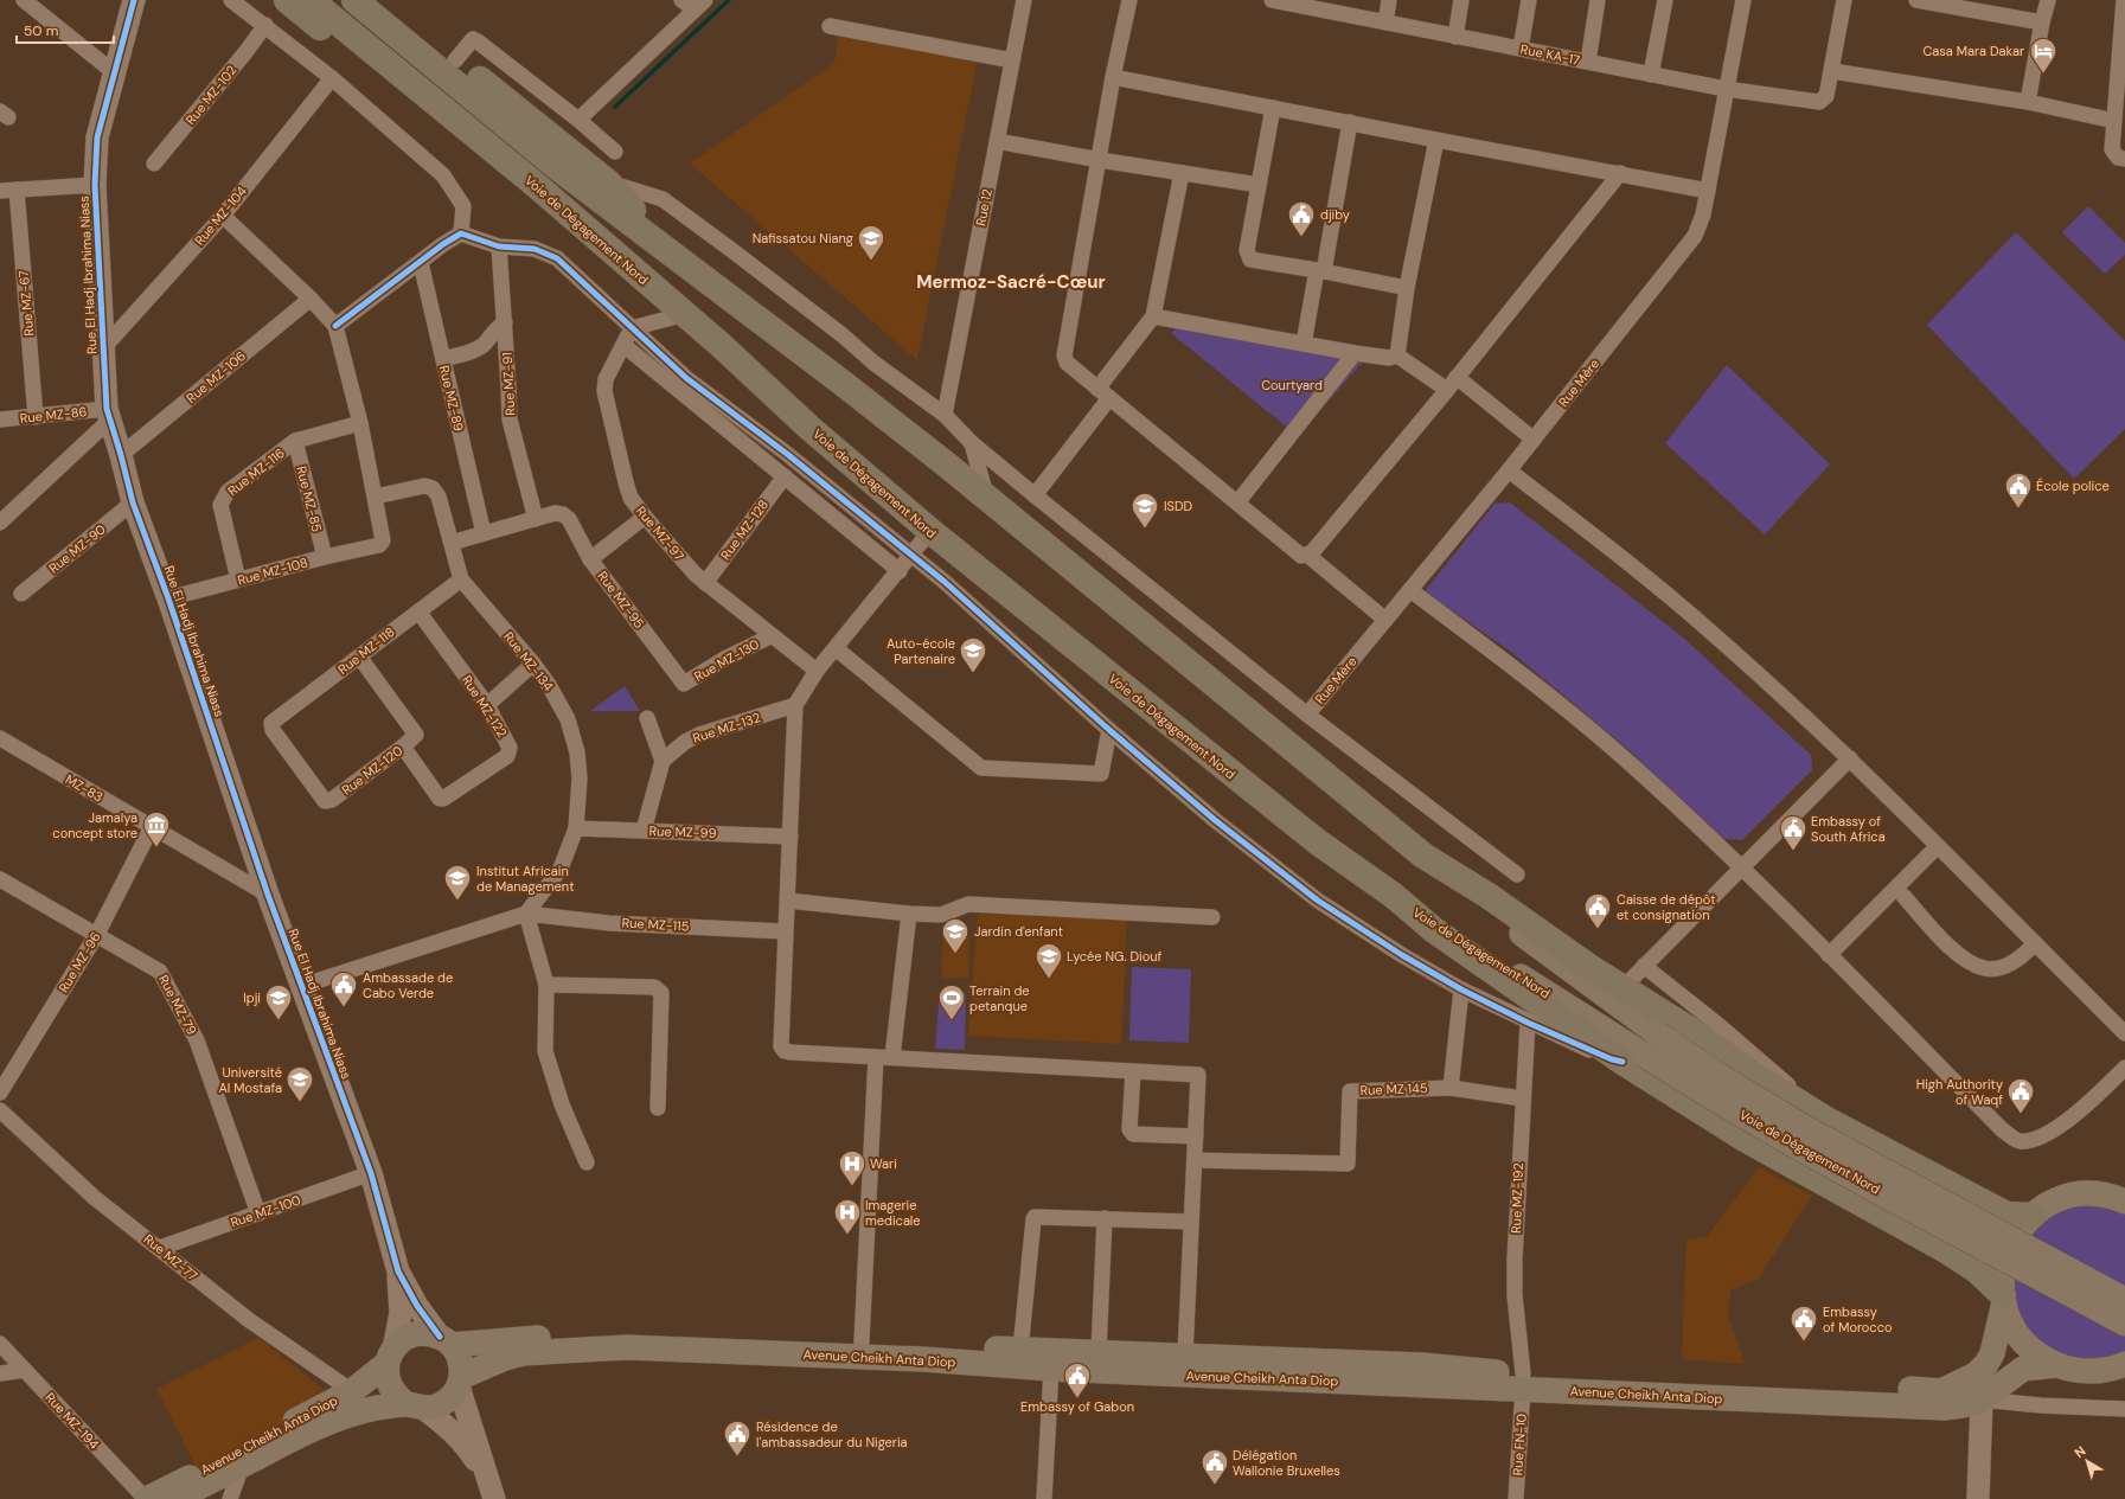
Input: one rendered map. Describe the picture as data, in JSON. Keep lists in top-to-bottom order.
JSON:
{
  "streets": {
    "highway": ["Voie de Dégagement Nord"],
    "main road": ["Avenue Cheikh Anta Diop"],
    "street": [
      "Rue KA-17",
      "Rue MZ-102",
      "Rue 12",
      "Rue MZ-104",
      "Rue El Hadj Ibrahima Niass",
      "Rue MZ-67",
      "Rue MZ-106",
      "Rue Mère",
      "Rue MZ-91",
      "Rue MZ-89",
      "Rue MZ-86",
      "Rue MZ-116",
      "Rue MZ-85",
      "Rue MZ-128",
      "Rue MZ-97",
      "Rue MZ-90",
      "Rue MZ-108",
      "Rue MZ-95",
      "Rue MZ-118",
      "Rue MZ-130",
      "Rue MZ-134",
      "Rue MZ-122",
      "Rue MZ-132",
      "Rue MZ-120",
      "MZ-83",
      "Rue MZ-99",
      "Rue MZ-115",
      "Rue MZ-96",
      "Rue MZ-79",
      "Rue MZ 145",
      "Rue MZ-192",
      "Rue MZ-100",
      "Rue MZ-77",
      "Rue MZ-194",
      "Rue FN-10"
    ]
  },
  "crossings": [
    ["Rue KA-17", "Rue Mère"],
    ["Rue MZ-104", "Rue El Hadj Ibrahima Niass"],
    ["Voie de Dégagement Nord", "Avenue Cheikh Anta Diop"],
    ["Rue El Hadj Ibrahima Niass", "Rue MZ-106"],
    ["Rue El Hadj Ibrahima Niass", "Rue MZ-86"],
    ["Rue El Hadj Ibrahima Niass", "Rue MZ-90"],
    ["Rue El Hadj Ibrahima Niass", "Rue MZ-108"],
    ["Rue El Hadj Ibrahima Niass", "MZ-83"],
    ["Rue El Hadj Ibrahima Niass", "Rue MZ-100"],
    ["Rue MZ-67", "Rue MZ-86"],
    ["Rue MZ-91", "Rue MZ-95"],
    ["Rue MZ-116", "Rue MZ-85"],
    ["Rue MZ-116", "Rue MZ-108"],
    ["Rue MZ-85", "Rue MZ-108"],
    ["Rue MZ-128", "Rue MZ-97"],
    ["Rue MZ-97", "Rue MZ-130"],
    ["Rue MZ-108", "Rue MZ-134"],
    ["Rue MZ-95", "Rue MZ-130"],
    ["Rue MZ-118", "Rue MZ-134"],
    ["Rue MZ-118", "Rue MZ-122"],
    ["Rue MZ-118", "Rue MZ-120"],
    ["Rue MZ-134", "Rue MZ-99"],
    ["Rue MZ-134", "Rue MZ-115"],
    ["Rue MZ-122", "Rue MZ-120"],
    ["MZ-83", "Rue MZ-96"],
    ["Rue MZ-96", "Rue MZ-79"],
    ["Rue MZ-79", "Rue MZ-100"],
    ["Rue MZ 145", "Rue MZ-192"],
    ["Rue MZ-192", "Avenue Cheikh Anta Diop"],
    ["Rue MZ-192", "Rue FN-10"],
    ["Rue MZ-100", "Rue MZ-77"],
    ["Rue MZ-77", "Avenue Cheikh Anta Diop"],
    ["Avenue Cheikh Anta Diop", "Rue MZ-194"],
    ["Avenue Cheikh Anta Diop", "Rue FN-10"]
  ],
  "districts": ["Mermoz-Sacré-Cœur"],
  "parks": ["Courtyard"],
  "places": {
    "hotel": ["Casa Mara Dakar"],
    "public building": [
      "djiby",
      "École police",
      "Embassy of South Africa",
      "Caisse de dépôt et consignation",
      "Ambassade de Cabo Verde",
      "High Authority of Waqf",
      "Embassy of Morocco",
      "Embassy of Gabon",
      "Résidence de l'ambassadeur du Nigeria",
      "Délégation Wallonie Bruxelles"
    ],
    "school or university": [
      "Nafissatou Niang",
      "ISDD",
      "Auto-école Partenaire",
      "Institut Africain de Management",
      "Jardin d'enfant",
      "Lycée NG. Diouf",
      "Ipji",
      "Université Al Mostafa"
    ],
    "museum": ["Jamalya concept store"],
    "sports": ["Terrain de petanque"],
    "hospital": ["Wari", "Imagerie medicale"]
  },
  "scale_bar": "50 m",
  "north": "top left"
}
